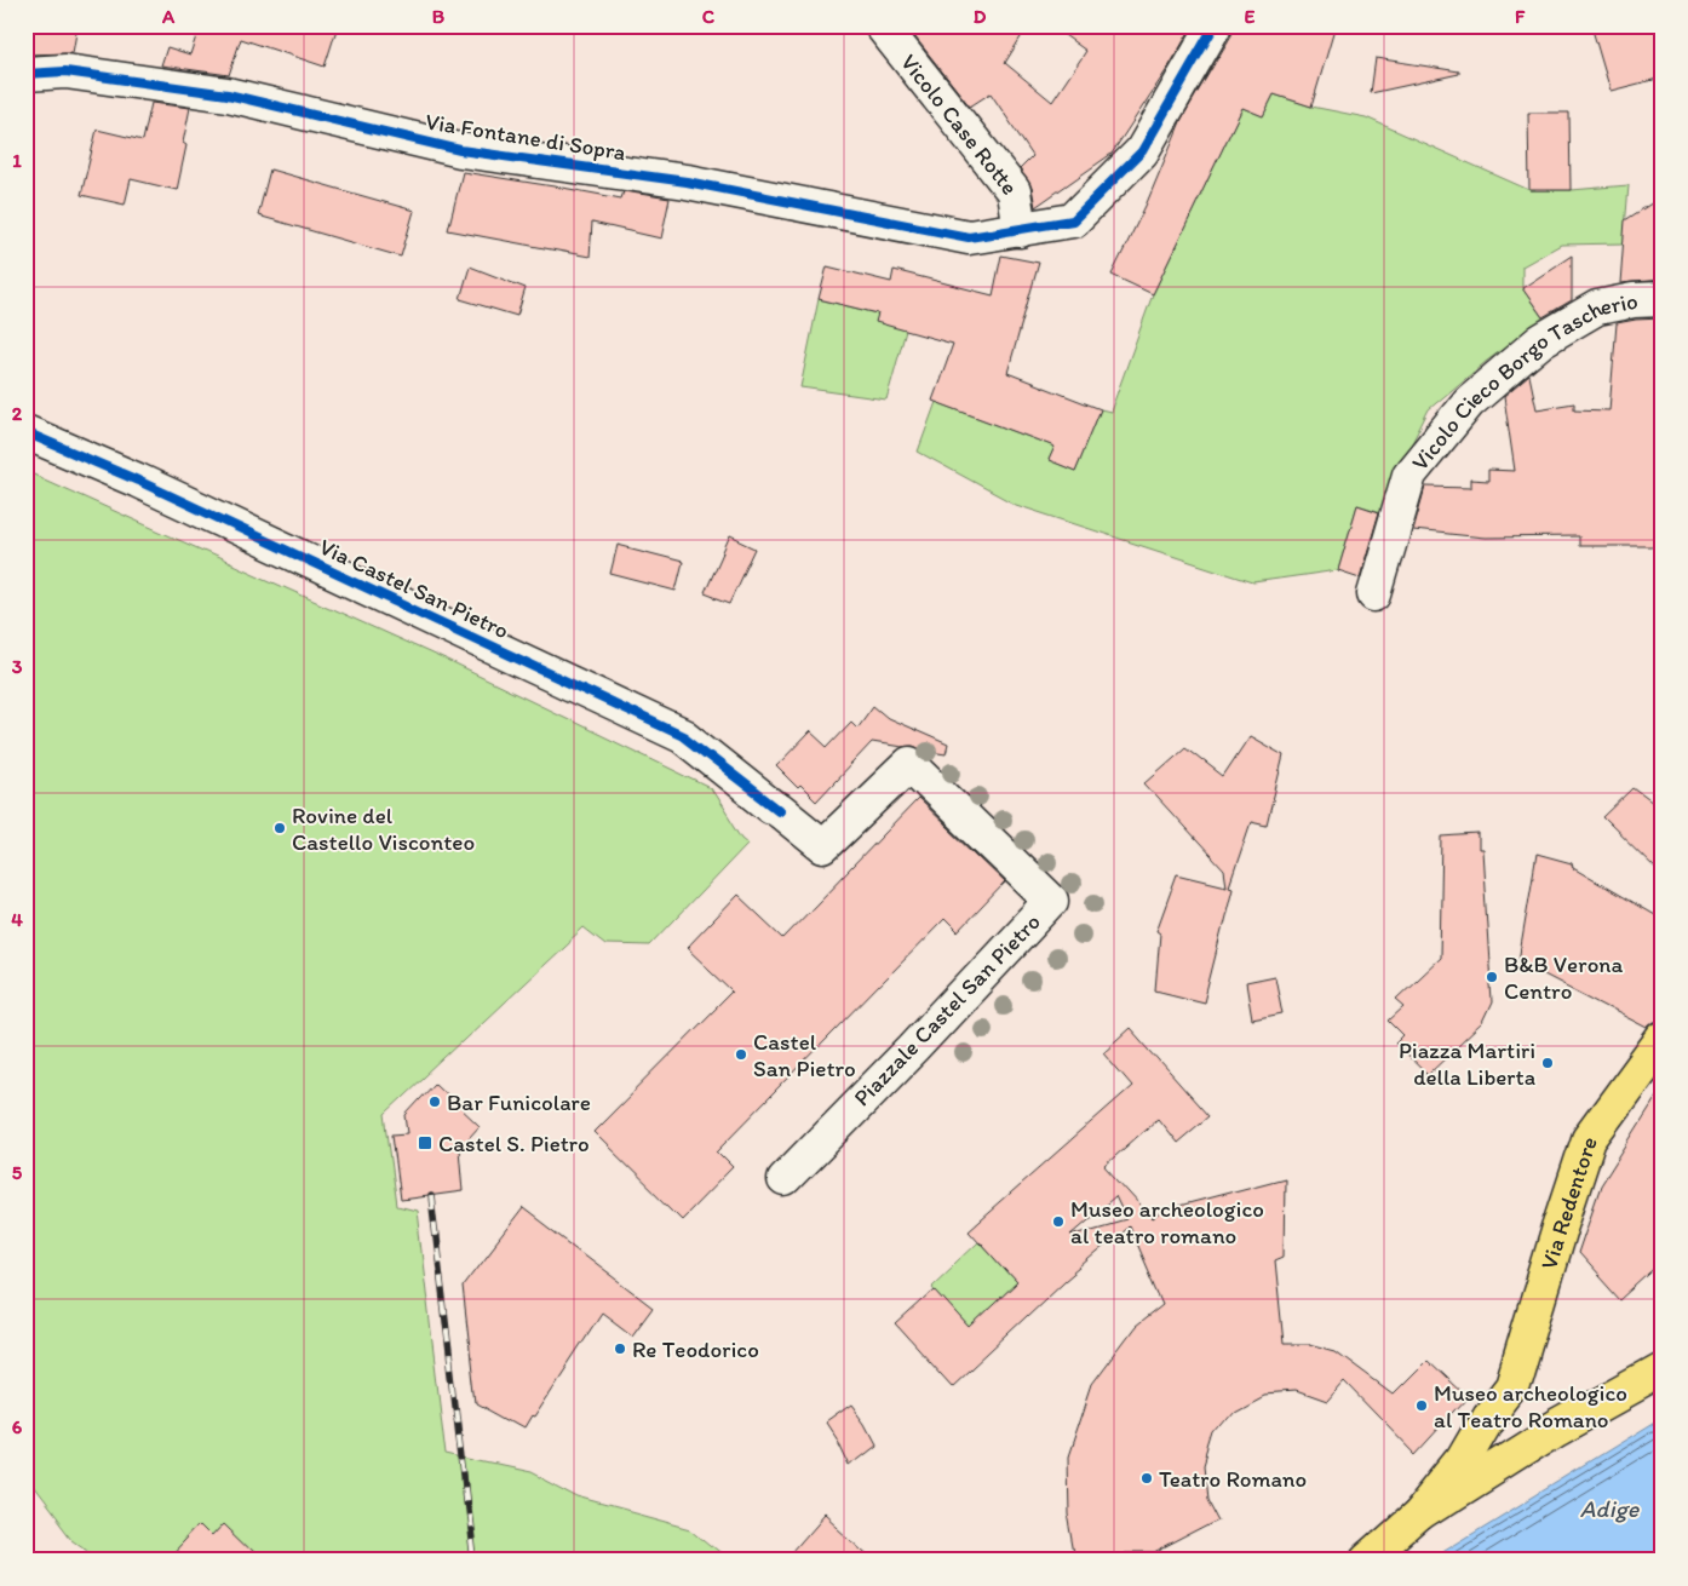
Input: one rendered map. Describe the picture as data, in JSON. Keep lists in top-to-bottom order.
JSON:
{
  "streets": {
    "main road": ["Via Redentore"],
    "street": [
      "Vicolo Case Rotte",
      "Via Fontane di Sopra",
      "Vicolo Cieco Borgo Tascherio",
      "Via Castel San Pietro",
      "Piazzale Castel San Pietro"
    ]
  },
  "crossings": [
    ["Vicolo Case Rotte", "Via Fontane di Sopra"],
    ["Via Castel San Pietro", "Piazzale Castel San Pietro"]
  ],
  "water": ["Adige"],
  "places": {
    "other": [
      "Rovine del Castello Visconteo",
      "B&B Verona Centro",
      "Castel San Pietro",
      "Piazza Martiri della Liberta",
      "Bar Funicolare",
      "Museo archeologico al teatro romano",
      "Re Teodorico",
      "Museo archeologico al Teatro Romano",
      "Teatro Romano"
    ],
    "transit": ["Castel S. Pietro"]
  },
  "grid": {
    "columns": [
      "A",
      "B",
      "C",
      "D",
      "E",
      "F"
    ],
    "rows": [
      "1",
      "2",
      "3",
      "4",
      "5",
      "6"
    ]
  }
}
